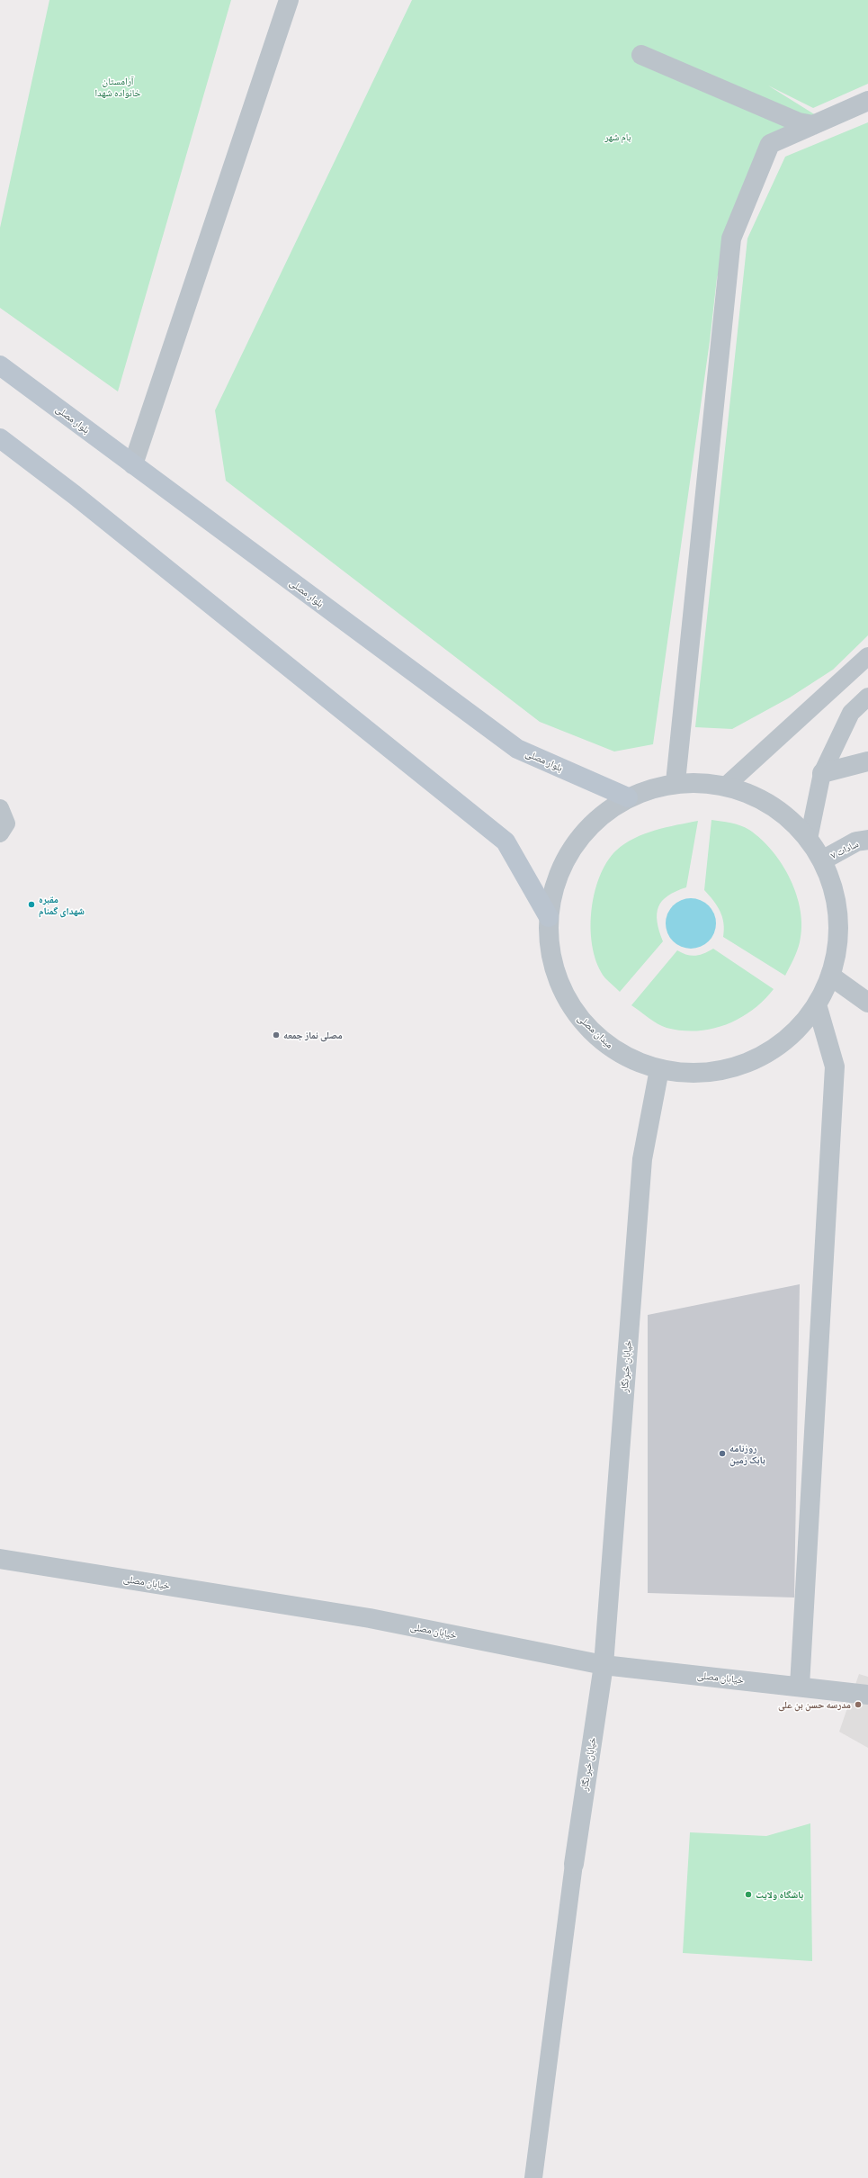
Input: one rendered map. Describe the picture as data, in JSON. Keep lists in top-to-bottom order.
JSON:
{
  "streets": {
    "street": [
      "بلوار مصلی",
      "سادات ۷",
      "میدان مصلی",
      "خیابان خبرنگار",
      "خیابان مصلی",
      "خیابان خبر نگار"
    ]
  },
  "crossings": [
    ["بلوار مصلی", "میدان مصلی"],
    ["سادات ۷", "میدان مصلی"],
    ["میدان مصلی", "خیابان خبرنگار"],
    ["خیابان خبرنگار", "خیابان مصلی"],
    ["خیابان خبرنگار", "خیابان خبر نگار"],
    ["خیابان مصلی", "خیابان خبر نگار"]
  ],
  "parks": ["آرامستان خانواده شهدا", "بام شهر"],
  "places": [
    "مقبره شهدای گمنام",
    "مصلی نماز جمعه",
    "روزنامه بابک زمین",
    "مدرسه حسن بن علی",
    "باشگاه ولایت"
  ]
}
